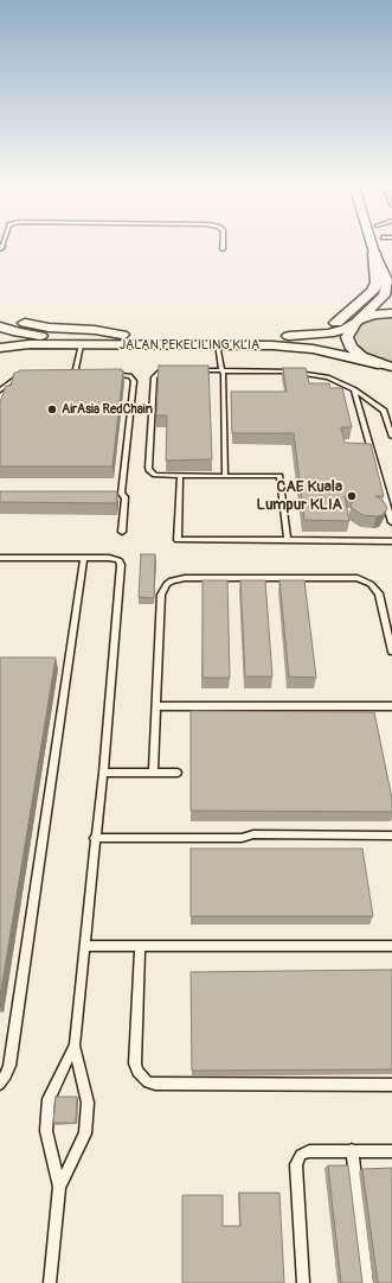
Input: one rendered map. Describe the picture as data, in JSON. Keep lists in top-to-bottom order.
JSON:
{
  "streets": {
    "main road": ["JALAN PEKELILING KLIA"]
  },
  "places": ["AirAsia RedChain", "CAE Kuala Lumpur KLIA"]
}
